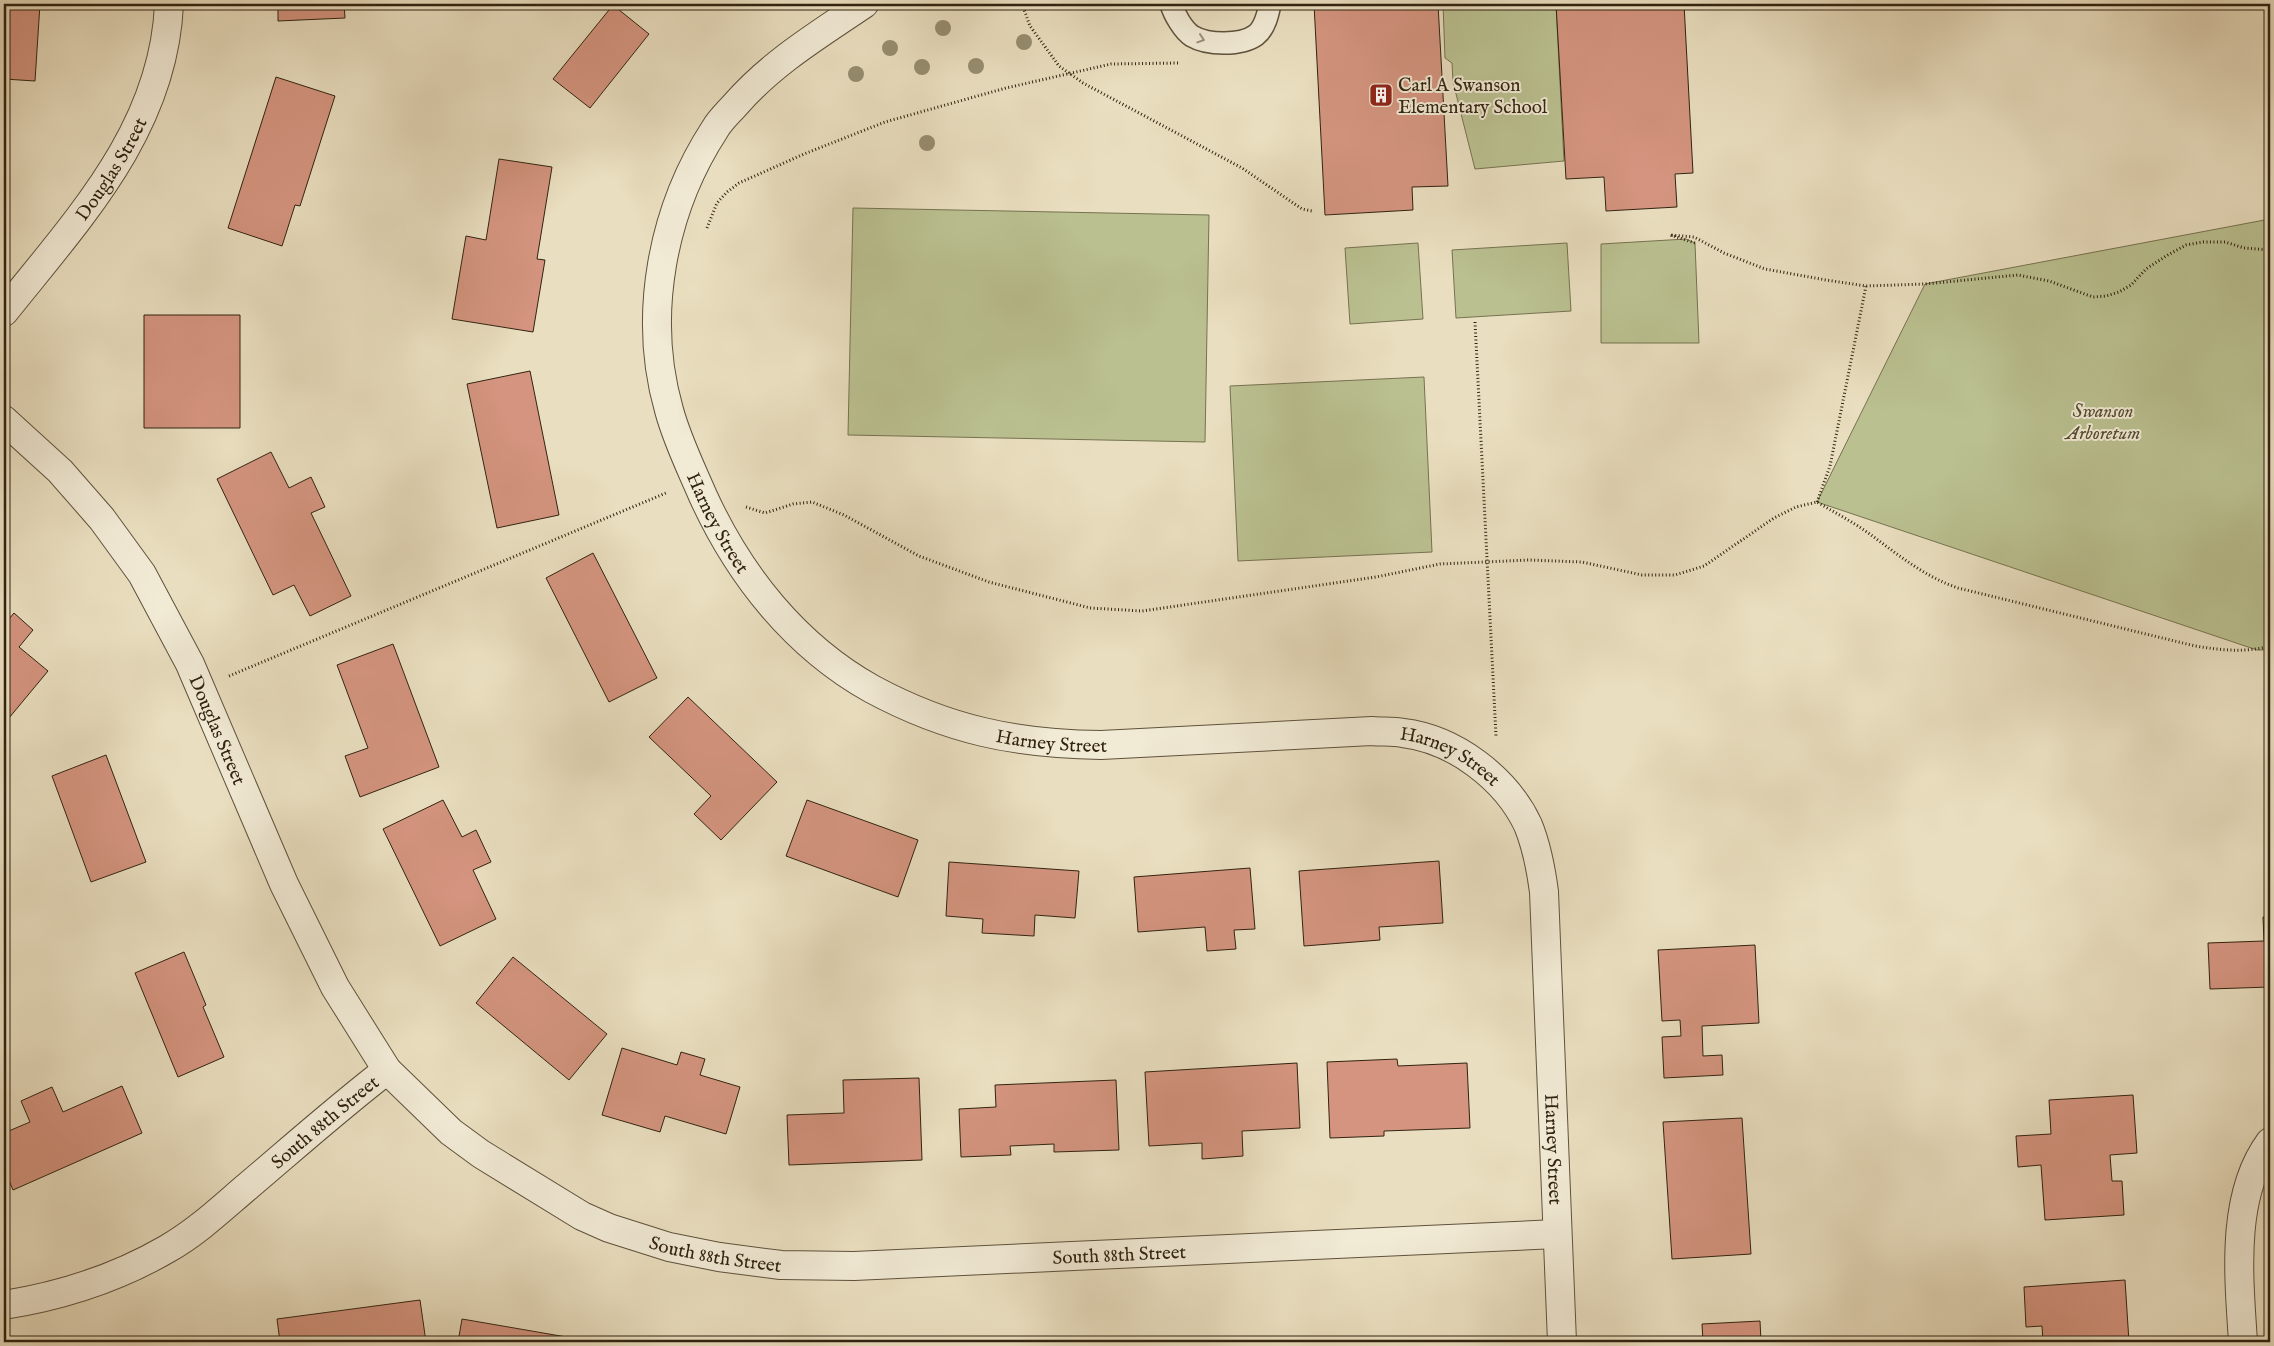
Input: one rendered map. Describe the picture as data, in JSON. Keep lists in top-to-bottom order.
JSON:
{
  "streets": {
    "street": ["Douglas Street", "Harney Street", "South 88th Street"]
  },
  "crossings": [
    ["Douglas Street", "South 88th Street"],
    ["Harney Street", "South 88th Street"]
  ],
  "parks": ["Swanson Arboretum"],
  "places": {
    "building": ["Carl A Swanson Elementary School"]
  }
}
